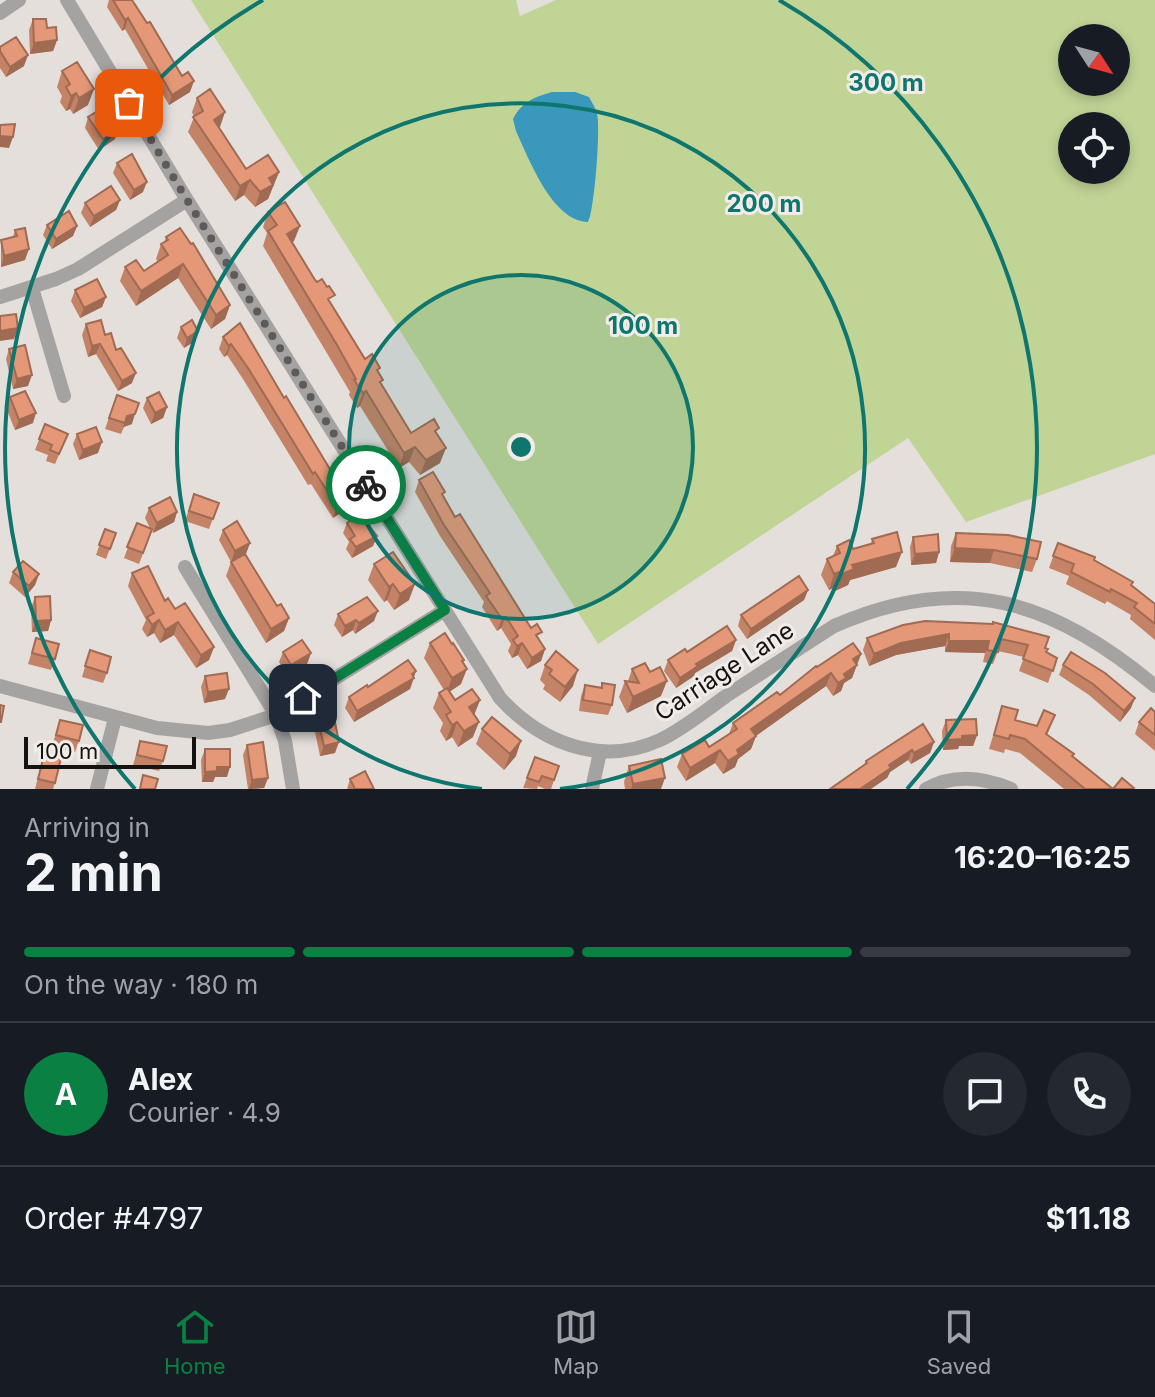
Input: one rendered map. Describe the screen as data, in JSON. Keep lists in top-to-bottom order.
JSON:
{
  "streets": {
    "street": ["Carriage Lane"]
  },
  "scale_bar": "100 m",
  "north": "bottom right",
  "page": {
    "scale": "100 m",
    "heading": ["2 min", "Arriving in", "16:20–16:25"],
    "panel": [
      "Alex",
      "Courier · 4.9",
      "Order #4797",
      "$11.18"
    ],
    "bar": "On the way · 180 m",
    "round": "A",
    "tabs": ["Home", "Map", "Saved"]
  },
  "rings": ["300 m", "200 m", "100 m"]
}
